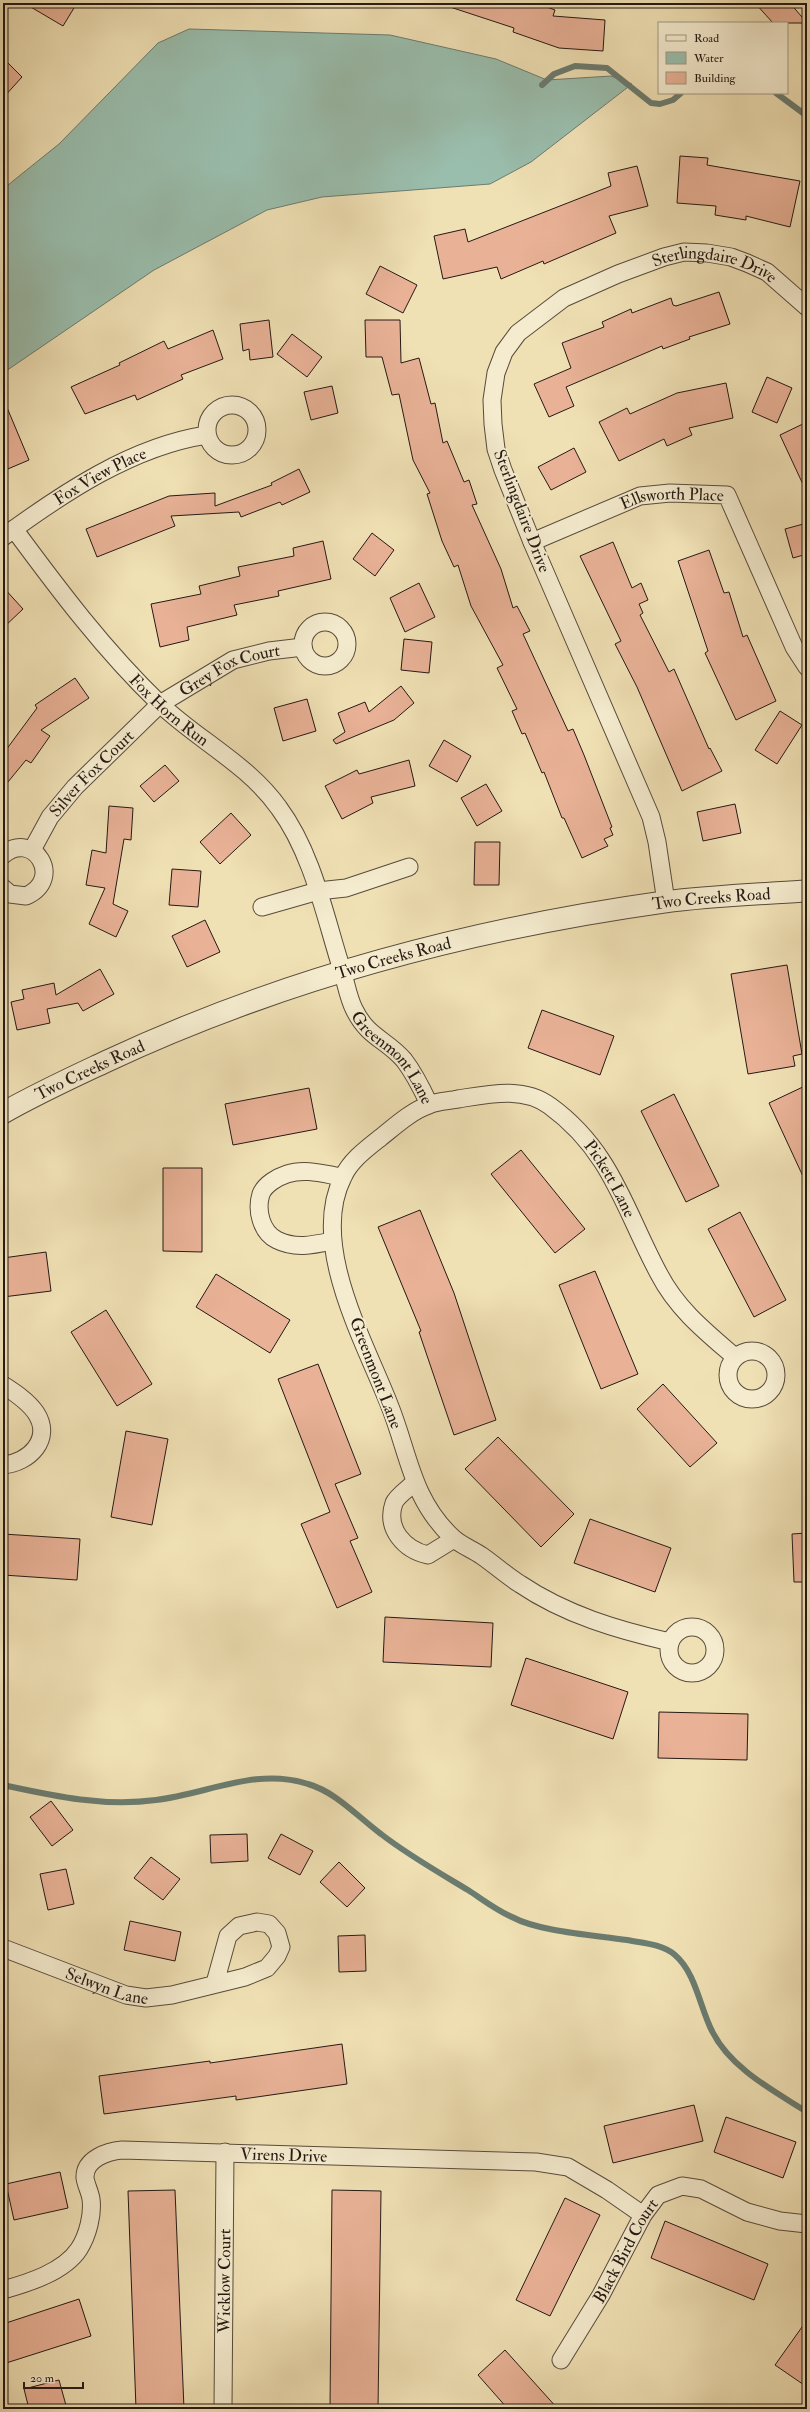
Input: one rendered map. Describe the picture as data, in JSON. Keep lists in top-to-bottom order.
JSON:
{
  "streets": {
    "street": [
      "Sterlingdaire Drive",
      "Fox View Place",
      "Ellsworth Place",
      "Grey Fox Court",
      "Fox Horn Run",
      "Silver Fox Court",
      "Two Creeks Road",
      "Greenmont Lane",
      "Pickett Lane",
      "Selwyn Lane",
      "Virens Drive",
      "Black Bird Court",
      "Wicklow Court"
    ]
  },
  "crossings": [
    ["Sterlingdaire Drive", "Ellsworth Place"],
    ["Sterlingdaire Drive", "Two Creeks Road"],
    ["Fox View Place", "Fox Horn Run"],
    ["Grey Fox Court", "Fox Horn Run"],
    ["Grey Fox Court", "Silver Fox Court"],
    ["Fox Horn Run", "Silver Fox Court"],
    ["Fox Horn Run", "Two Creeks Road"],
    ["Fox Horn Run", "Greenmont Lane"],
    ["Two Creeks Road", "Greenmont Lane"],
    ["Greenmont Lane", "Pickett Lane"],
    ["Virens Drive", "Black Bird Court"],
    ["Virens Drive", "Wicklow Court"]
  ],
  "legend": ["Road", "Water", "Building"],
  "scale_bar": "20 m"
}
